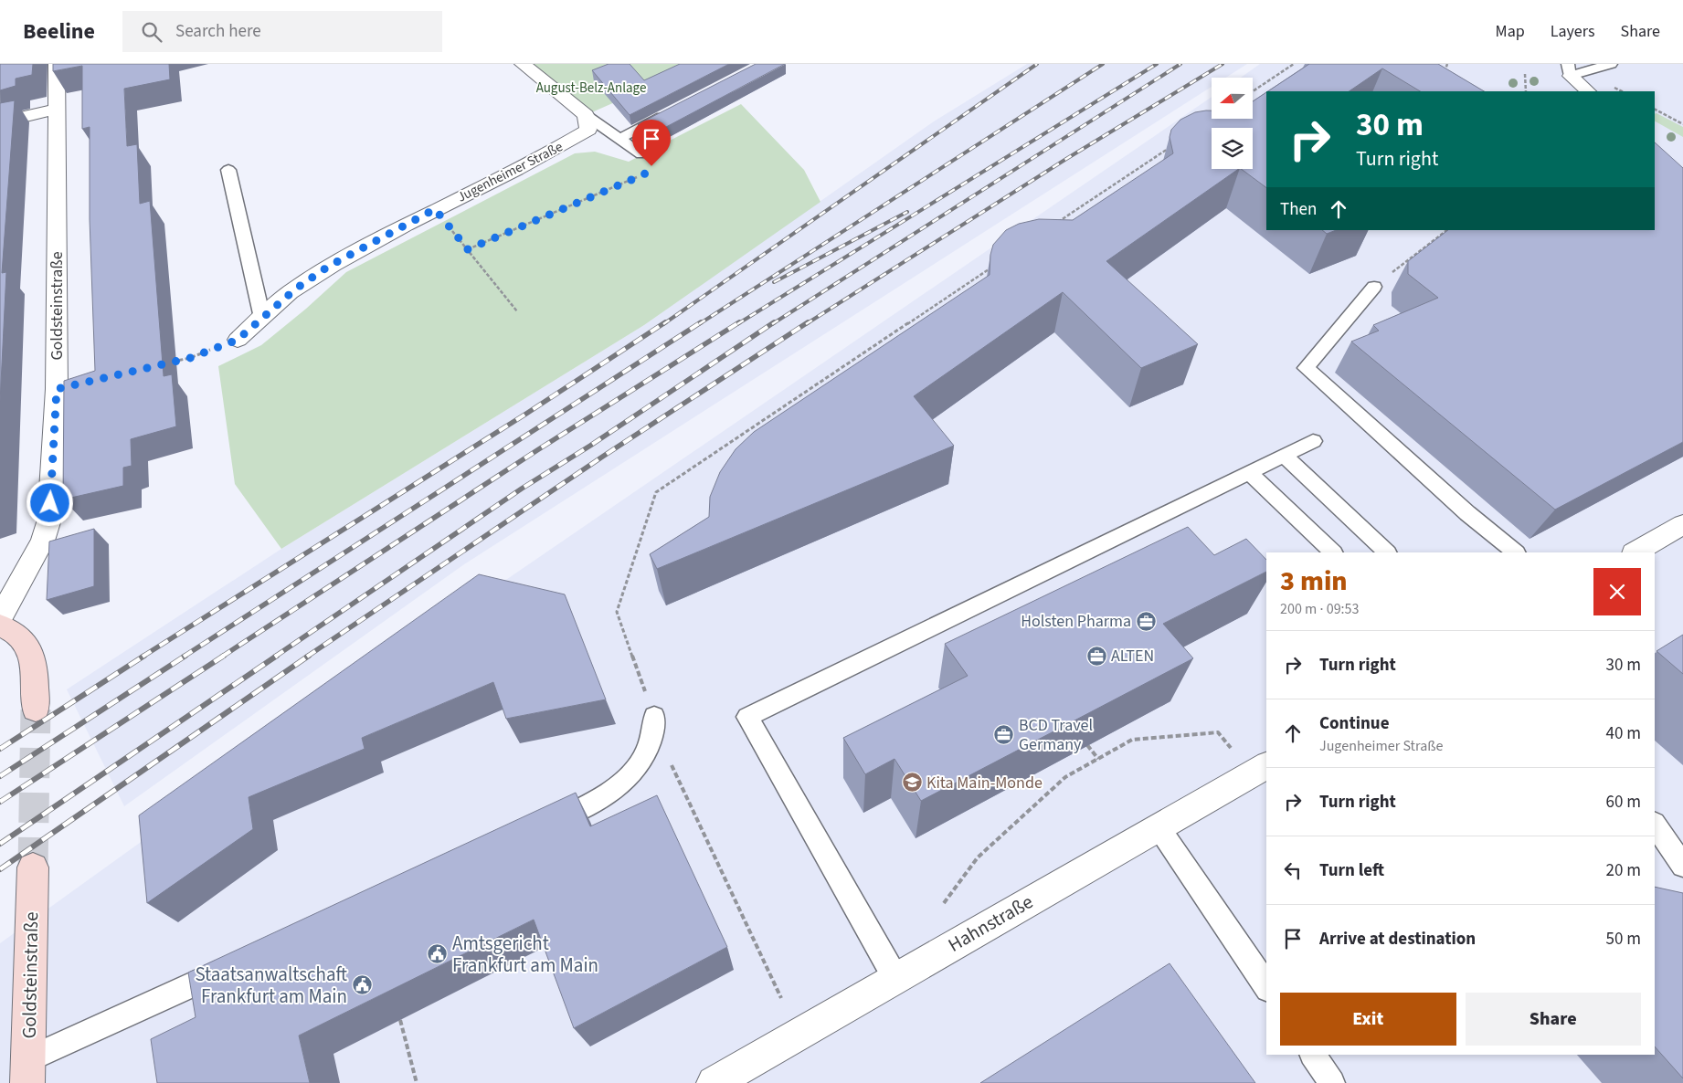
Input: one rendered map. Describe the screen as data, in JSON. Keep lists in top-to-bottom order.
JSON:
{
  "streets": {
    "street": ["Jugenheimer Straße", "Goldsteinstraße", "Hahnstraße"]
  },
  "parks": ["August-Belz-Anlage"],
  "places": {
    "office": ["Holsten Pharma", "ALTEN", "BCD Travel Germany"],
    "school or university": ["Kita Main-Monde"],
    "public building": ["Amtsgericht Frankfurt am Main", "Staatsanwaltschaft Frankfurt am Main"]
  },
  "north": "left",
  "page": {
    "header": "Beeline",
    "search": "Search here",
    "nav": ["Map", "Layers", "Share"],
    "turn": ["30 m", "Turn right"],
    "then": "Then",
    "heading": ["3 min", "200 m · 09:53"],
    "list": [
      {
        "name": "Turn right",
        "value": "30 m"
      },
      {
        "name": "Continue",
        "note": "Jugenheimer Straße",
        "value": "40 m"
      },
      {
        "name": "Turn right",
        "value": "60 m"
      },
      {
        "name": "Turn left",
        "value": "20 m"
      },
      {
        "name": "Arrive at destination",
        "value": "50 m"
      }
    ],
    "buttons": ["Exit", "Share"]
  }
}
